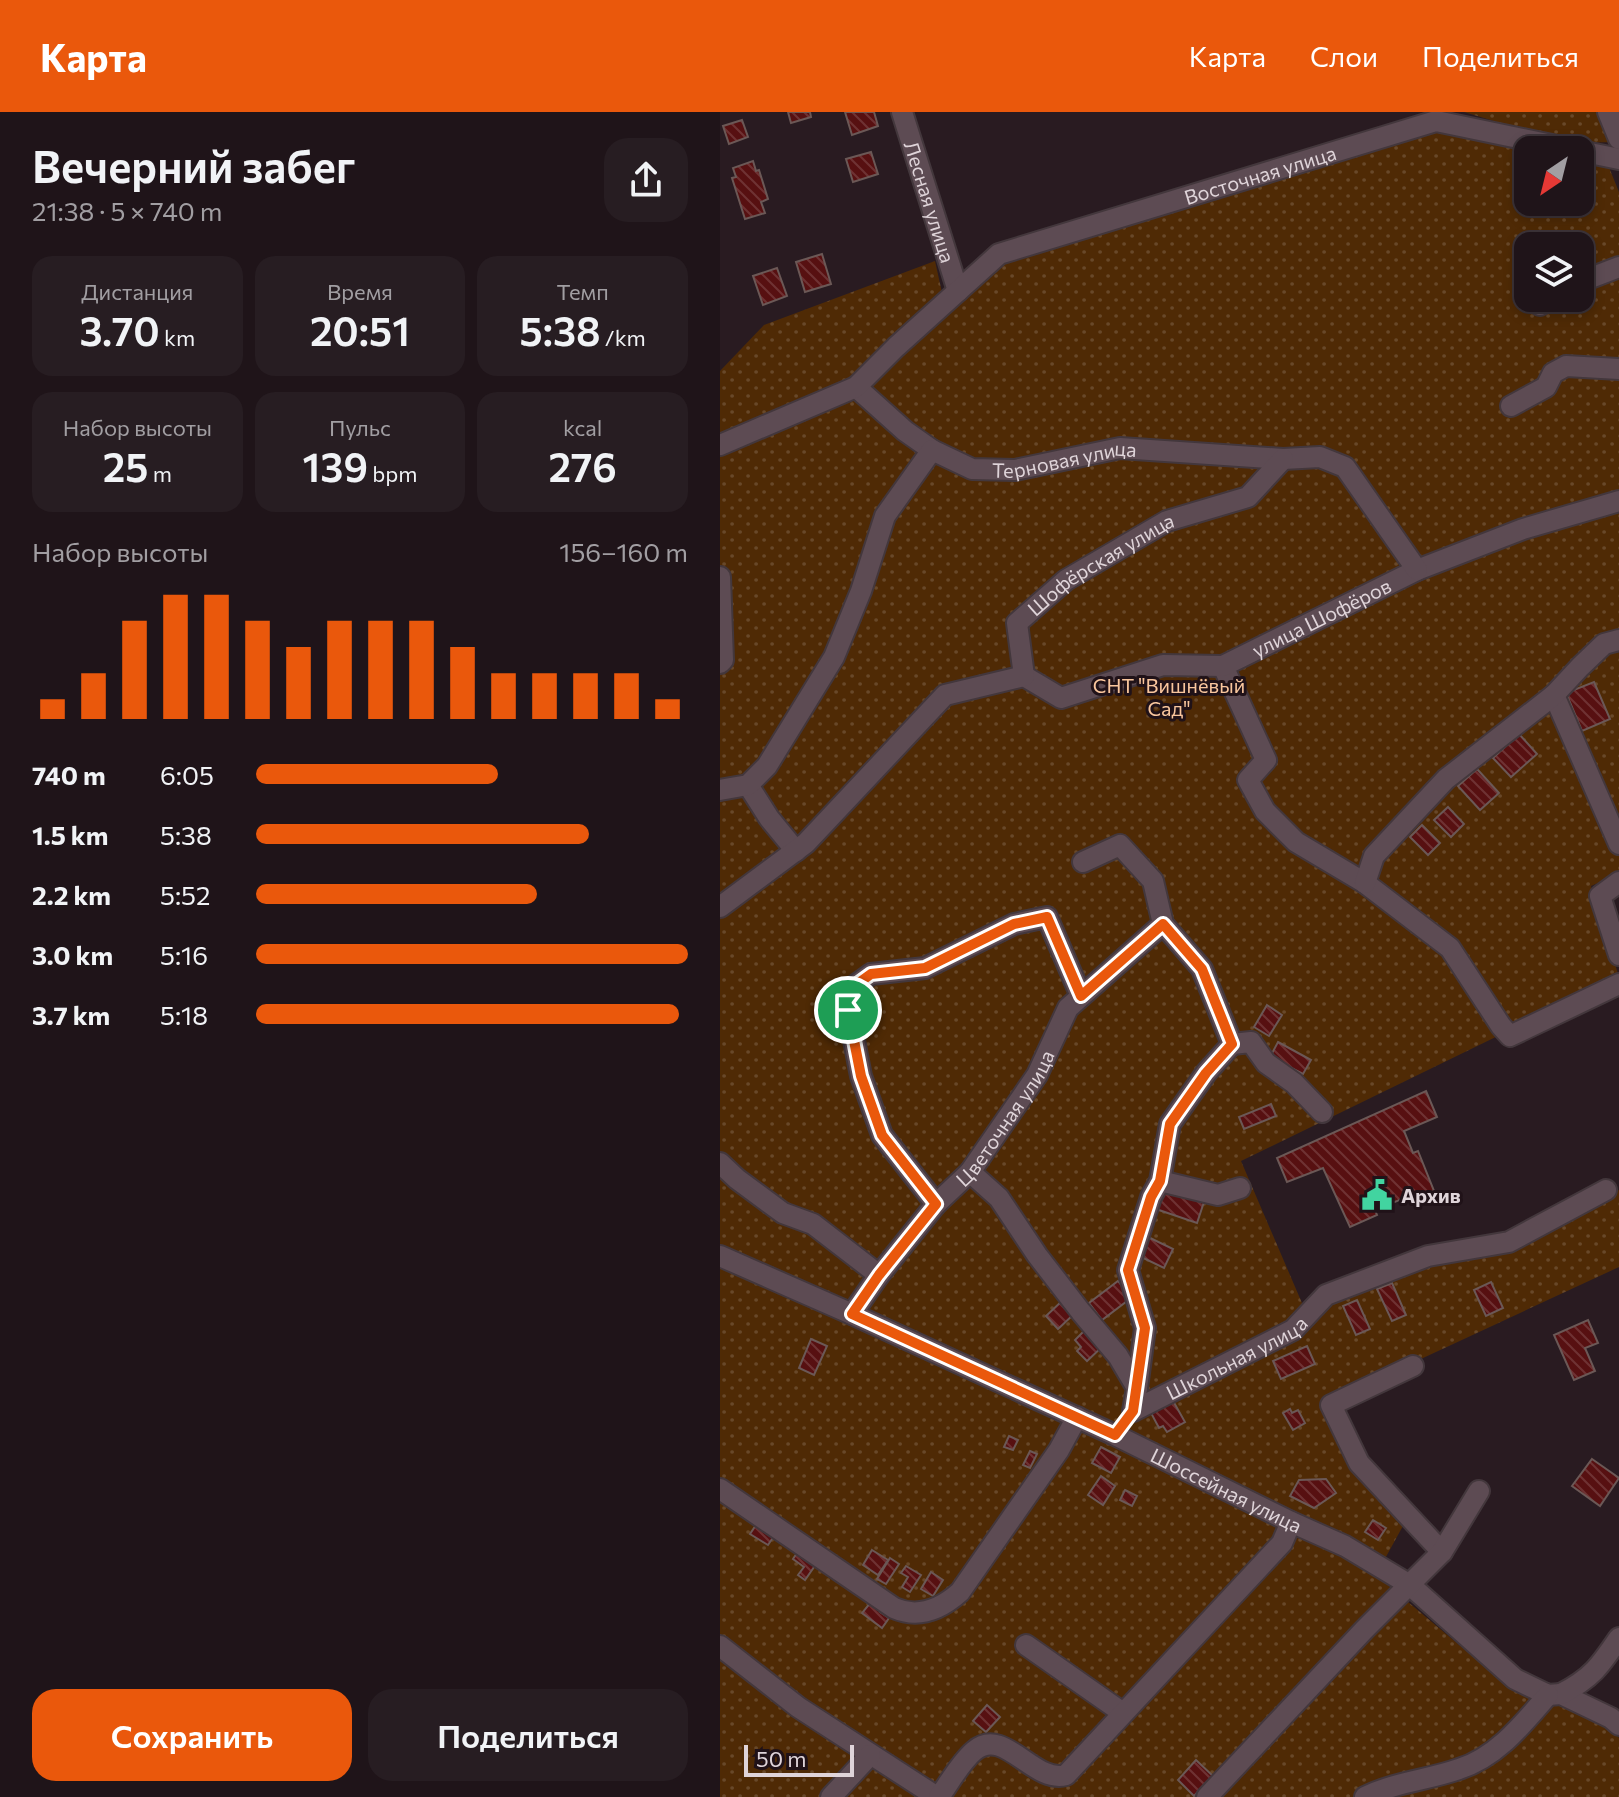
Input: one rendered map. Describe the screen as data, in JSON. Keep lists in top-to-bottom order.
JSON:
{
  "streets": {
    "street": [
      "Восточная улица",
      "Лесная улица",
      "Терновая улица",
      "Шофёрская улица",
      "улица Шофёров",
      "Цветочная улица",
      "Школьная улица",
      "Шоссейная улица"
    ]
  },
  "crossings": [
    ["Восточная улица", "Лесная улица"],
    ["Восточная улица", "Терновая улица"],
    ["Терновая улица", "Шофёрская улица"],
    ["Терновая улица", "улица Шофёров"],
    ["Шофёрская улица", "улица Шофёров"],
    ["Цветочная улица", "Школьная улица"],
    ["Цветочная улица", "Шоссейная улица"]
  ],
  "parks": ["СНТ \"Вишнёвый Сад\""],
  "places": {
    "public building": ["Архив"]
  },
  "scale_bar": "50 m",
  "north": "bottom left",
  "page": {
    "header": "Карта",
    "nav": ["Карта", "Слои", "Поделиться"],
    "heading": ["Вечерний забег", "21:38 · 5 × 740 m"],
    "stats": [
      ["Дистанция", "3.70 km"],
      ["Время", "20:51"],
      ["Темп", "5:38 /km"],
      ["Набор высоты", "25 m"],
      ["Пульс", "139 bpm"],
      ["kcal", "276"]
    ],
    "chart": ["Набор высоты", "156–160 m"],
    "list": [
      {
        "name": "740 m",
        "note": "6:05"
      },
      {
        "name": "1.5 km",
        "note": "5:38"
      },
      {
        "name": "2.2 km",
        "note": "5:52"
      },
      {
        "name": "3.0 km",
        "note": "5:16"
      },
      {
        "name": "3.7 km",
        "note": "5:18"
      }
    ],
    "buttons": ["Сохранить", "Поделиться"],
    "scale": "50 m"
  }
}
